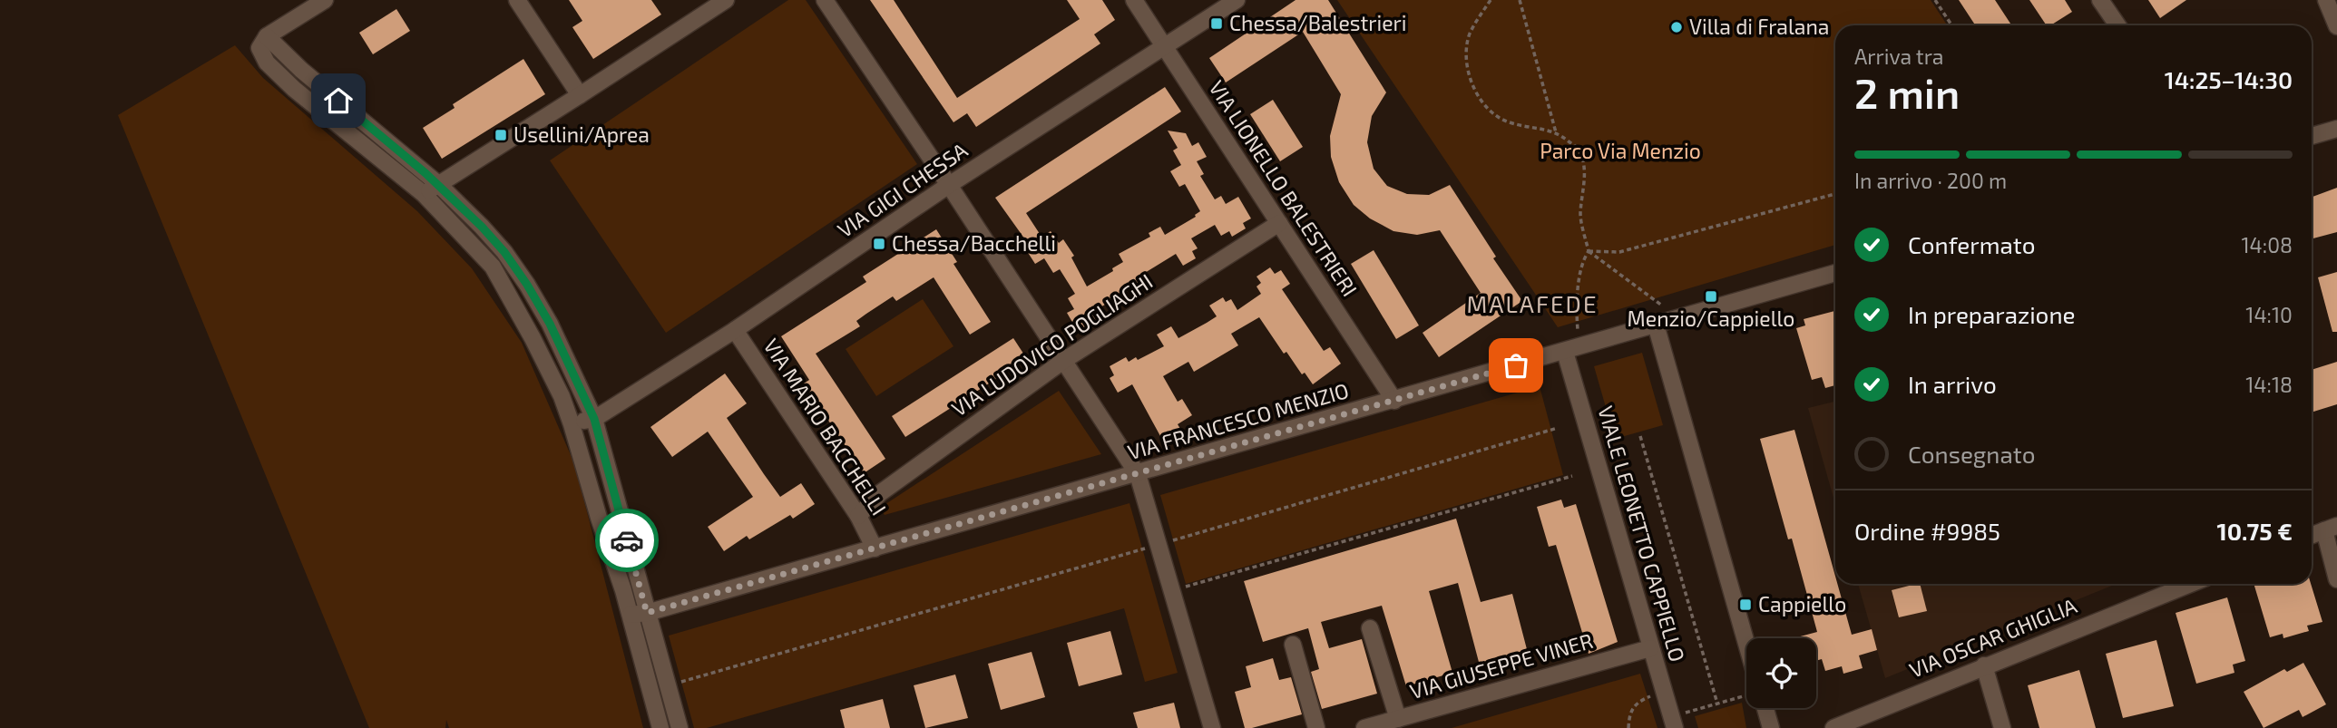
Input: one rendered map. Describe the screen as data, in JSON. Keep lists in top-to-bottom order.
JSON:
{
  "streets": {
    "street": [
      "VIA LIONELLO BALESTRIERI",
      "VIA GIGI CHESSA",
      "VIA LUDOVICO POGLIAGHI",
      "VIA FRANCESCO MENZIO",
      "VIA MARIO BACCHELLI",
      "VIALE LEONETTO CAPPIELLO",
      "VIA OSCAR GHIGLIA",
      "VIA GIUSEPPE VINER"
    ]
  },
  "crossings": [
    ["VIA LIONELLO BALESTRIERI", "VIA GIGI CHESSA"],
    ["VIA LIONELLO BALESTRIERI", "VIA LUDOVICO POGLIAGHI"],
    ["VIA LIONELLO BALESTRIERI", "VIA FRANCESCO MENZIO"],
    ["VIA GIGI CHESSA", "VIA MARIO BACCHELLI"],
    ["VIA LUDOVICO POGLIAGHI", "VIA MARIO BACCHELLI"],
    ["VIA FRANCESCO MENZIO", "VIA MARIO BACCHELLI"],
    ["VIA FRANCESCO MENZIO", "VIALE LEONETTO CAPPIELLO"],
    ["VIALE LEONETTO CAPPIELLO", "VIA GIUSEPPE VINER"]
  ],
  "districts": ["MALAFEDE"],
  "parks": ["Parco Via Menzio"],
  "places": {
    "transit": [
      "Chessa/Balestrieri",
      "Usellini/Aprea",
      "Chessa/Bacchelli",
      "Menzio/Cappiello",
      "Cappiello"
    ],
    "other": ["Villa di Fralana"]
  },
  "page": {
    "heading": ["2 min", "Arriva tra", "14:25–14:30"],
    "panel": ["Ordine #9985", "10.75 €"],
    "bar": "In arrivo · 200 m",
    "list": [
      ["Confermato", "14:08"],
      ["In preparazione", "14:10"],
      ["In arrivo", "14:18"],
      "Consegnato"
    ]
  }
}
